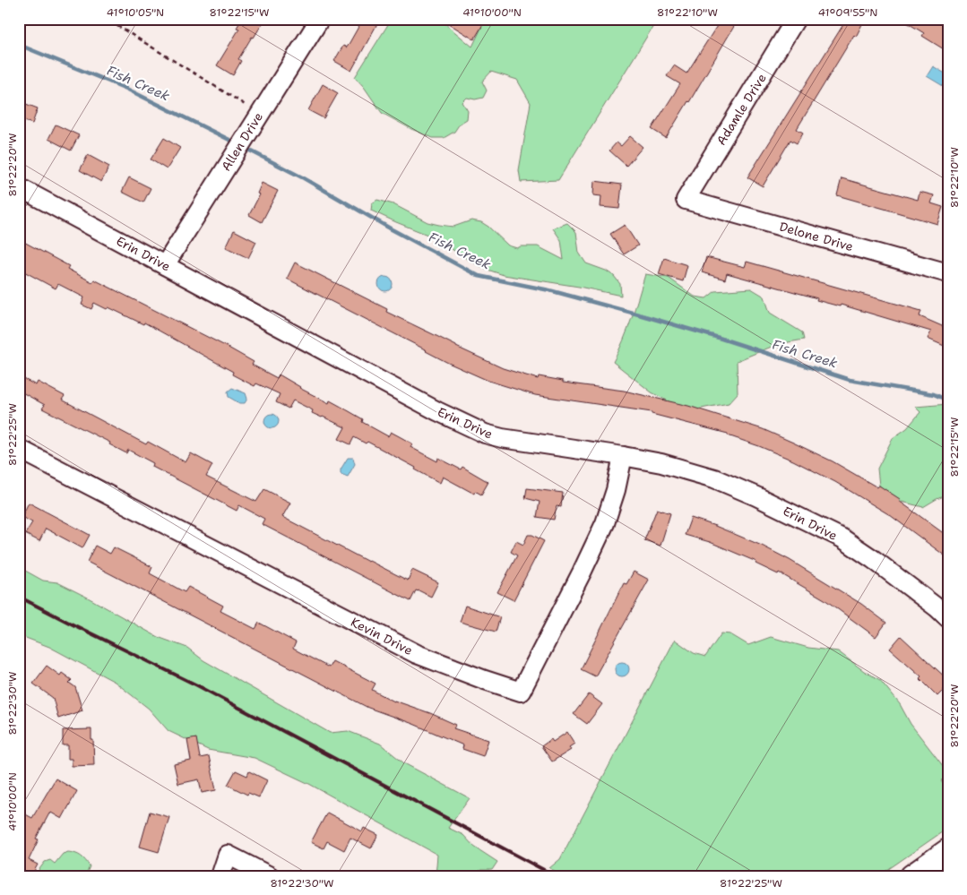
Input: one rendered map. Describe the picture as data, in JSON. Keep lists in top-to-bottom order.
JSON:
{
  "streets": {
    "street": [
      "Adamle Drive",
      "Allen Drive",
      "Delone Drive",
      "Erin Drive",
      "Kevin Drive"
    ]
  },
  "crossings": [
    ["Adamle Drive", "Delone Drive"],
    ["Allen Drive", "Erin Drive"],
    ["Erin Drive", "Kevin Drive"]
  ],
  "water": ["Fish Creek"],
  "coordinates": [
    "41°10'05\"N",
    "81°22'15\"W",
    "41°10'00\"N",
    "81°22'10\"W",
    "41°09'55\"N",
    "81°22'20\"W",
    "81°22'25\"W",
    "81°22'30\"W"
  ]
}
